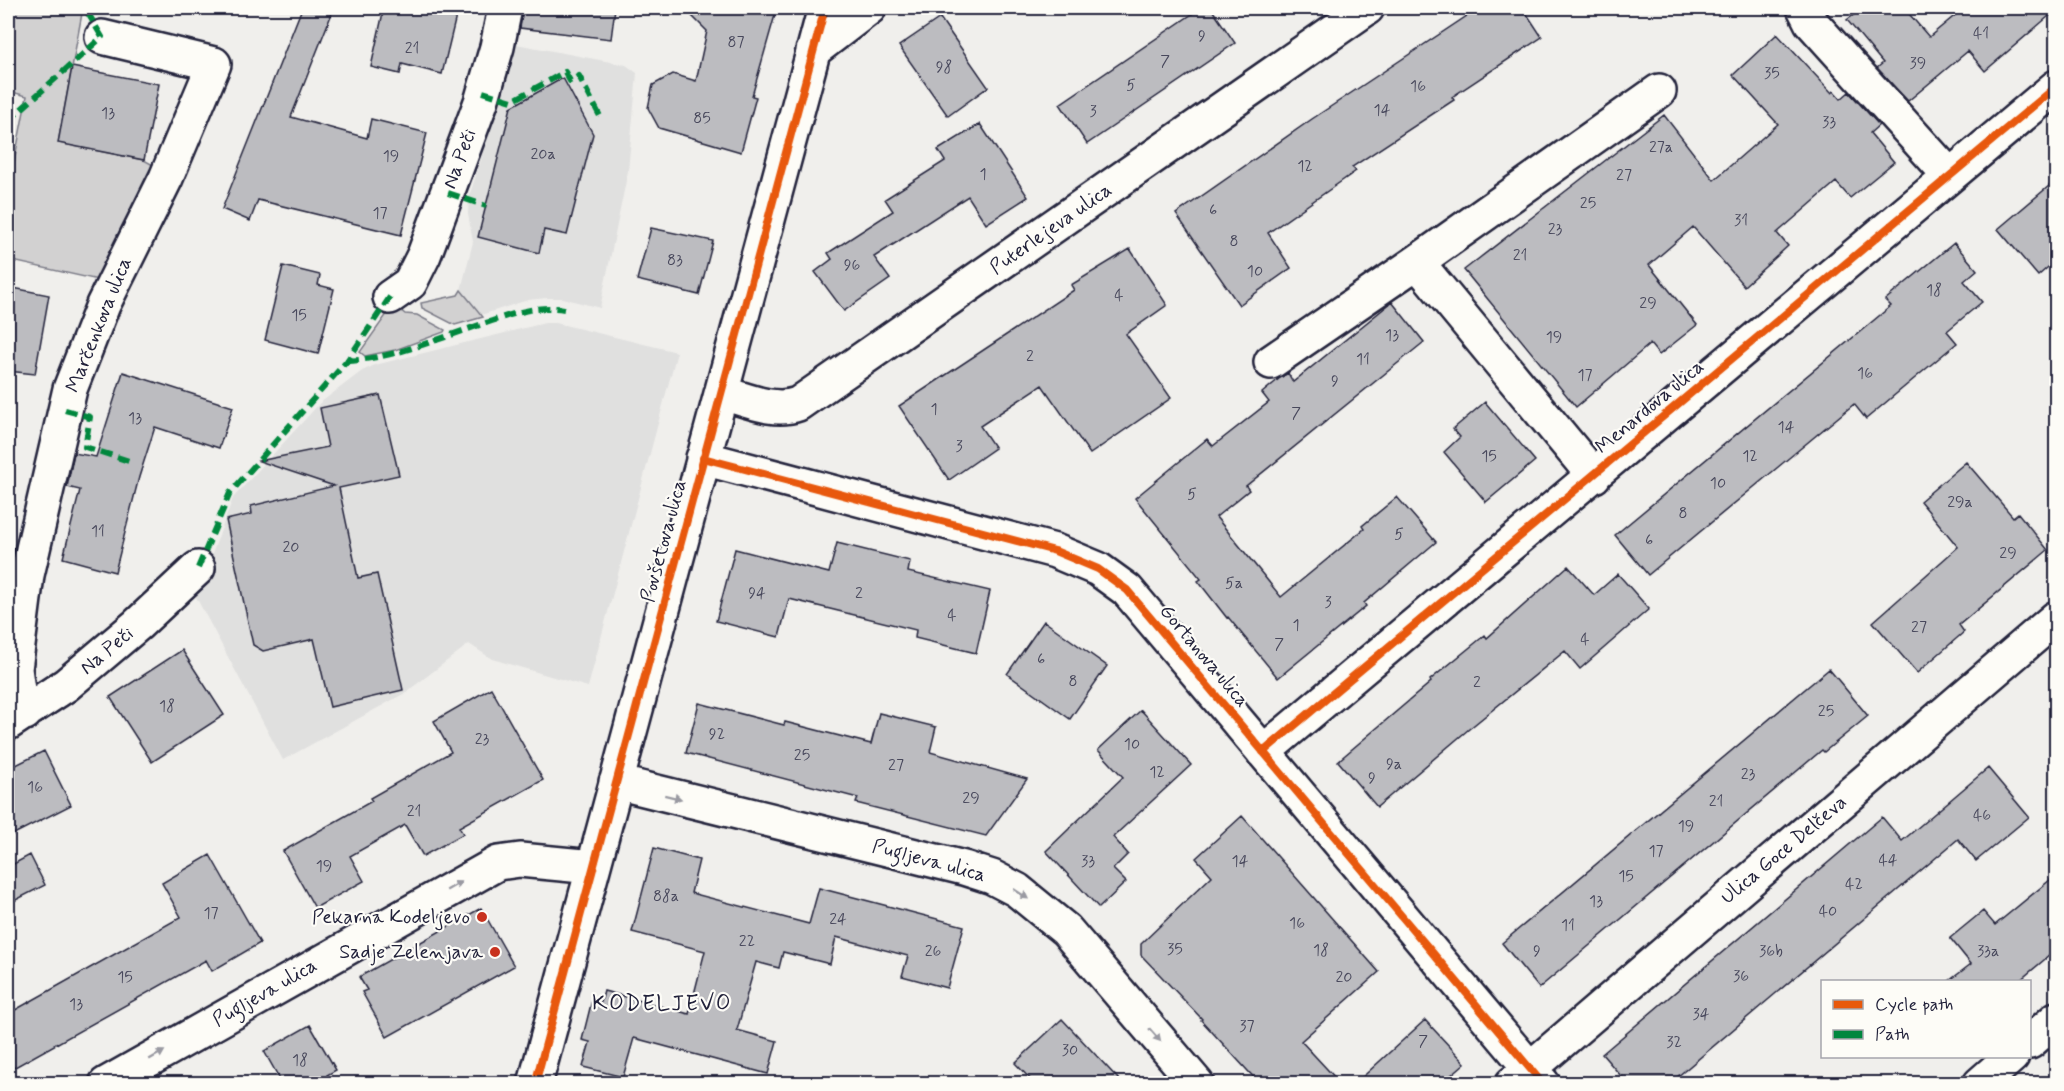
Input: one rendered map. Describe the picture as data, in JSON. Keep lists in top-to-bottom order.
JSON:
{
  "streets": {
    "street": [
      "Na Peči",
      "Puterlejeva ulica",
      "Marčenkova ulica",
      "Menardova ulica",
      "Povšetova ulica",
      "Gortanova ulica",
      "Ulica Goce Delčeva",
      "Pugljeva ulica"
    ]
  },
  "crossings": [
    ["Na Peči", "Marčenkova ulica"],
    ["Puterlejeva ulica", "Povšetova ulica"],
    ["Menardova ulica", "Gortanova ulica"],
    ["Povšetova ulica", "Gortanova ulica"],
    ["Povšetova ulica", "Pugljeva ulica"],
    ["Gortanova ulica", "Ulica Goce Delčeva"]
  ],
  "one_way": ["Pugljeva ulica"],
  "districts": ["KODELJEVO"],
  "places": ["Pekarna Kodeljevo", "Sadje Zelenjava"],
  "house_numbers": [
    "41",
    "9",
    "87",
    "21",
    "7",
    "39",
    "98",
    "35",
    "5",
    "16",
    "14",
    "3",
    "13",
    "85",
    "33",
    "27a",
    "20a",
    "19",
    "12",
    "1",
    "27",
    "25",
    "6",
    "17",
    "31",
    "23",
    "8",
    "21",
    "83",
    "96",
    "10",
    "18",
    "4",
    "29",
    "15",
    "13",
    "19",
    "2",
    "11",
    "16",
    "17",
    "9",
    "1",
    "7",
    "13",
    "14",
    "3",
    "15",
    "12",
    "10",
    "5",
    "29a",
    "8",
    "11",
    "5",
    "6",
    "20",
    "29",
    "5a",
    "94",
    "2",
    "3",
    "4",
    "1",
    "27",
    "4",
    "7",
    "6",
    "8",
    "2",
    "18",
    "25",
    "92",
    "23",
    "10",
    "25",
    "9a",
    "27",
    "12",
    "23",
    "9",
    "16",
    "29",
    "21",
    "21",
    "46",
    "19",
    "17",
    "44",
    "33",
    "14",
    "19",
    "15",
    "42",
    "88a",
    "13",
    "40",
    "17",
    "24",
    "16",
    "11",
    "22",
    "35",
    "18",
    "26",
    "9",
    "36b",
    "33a",
    "36",
    "15",
    "20",
    "13",
    "34",
    "37",
    "7",
    "32",
    "30",
    "18"
  ],
  "legend": ["Cycle path", "Path"]
}
